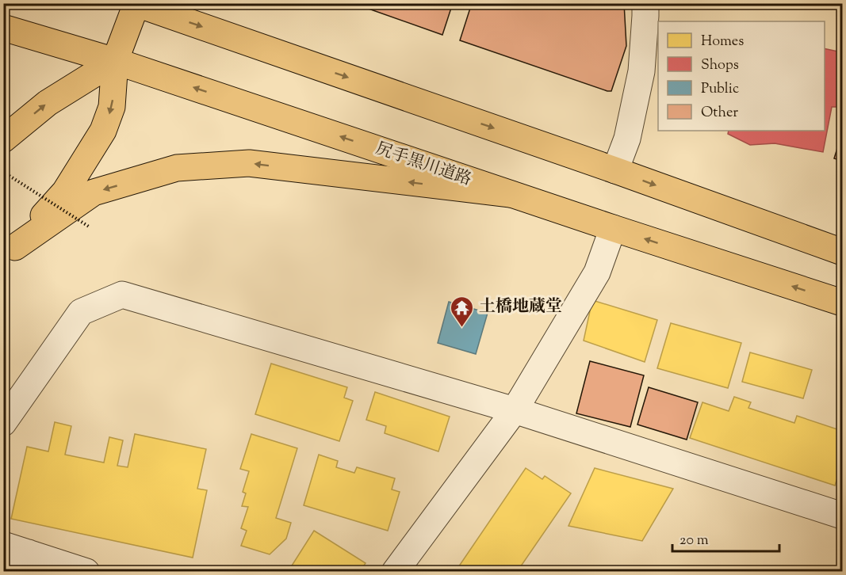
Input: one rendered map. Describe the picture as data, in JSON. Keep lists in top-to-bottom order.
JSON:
{
  "streets": {
    "main road": ["尻手黒川道路"]
  },
  "places": {
    "temple": ["土橋地蔵堂"]
  },
  "legend": [
    "Homes",
    "Shops",
    "Public",
    "Other"
  ],
  "scale_bar": "20 m"
}
